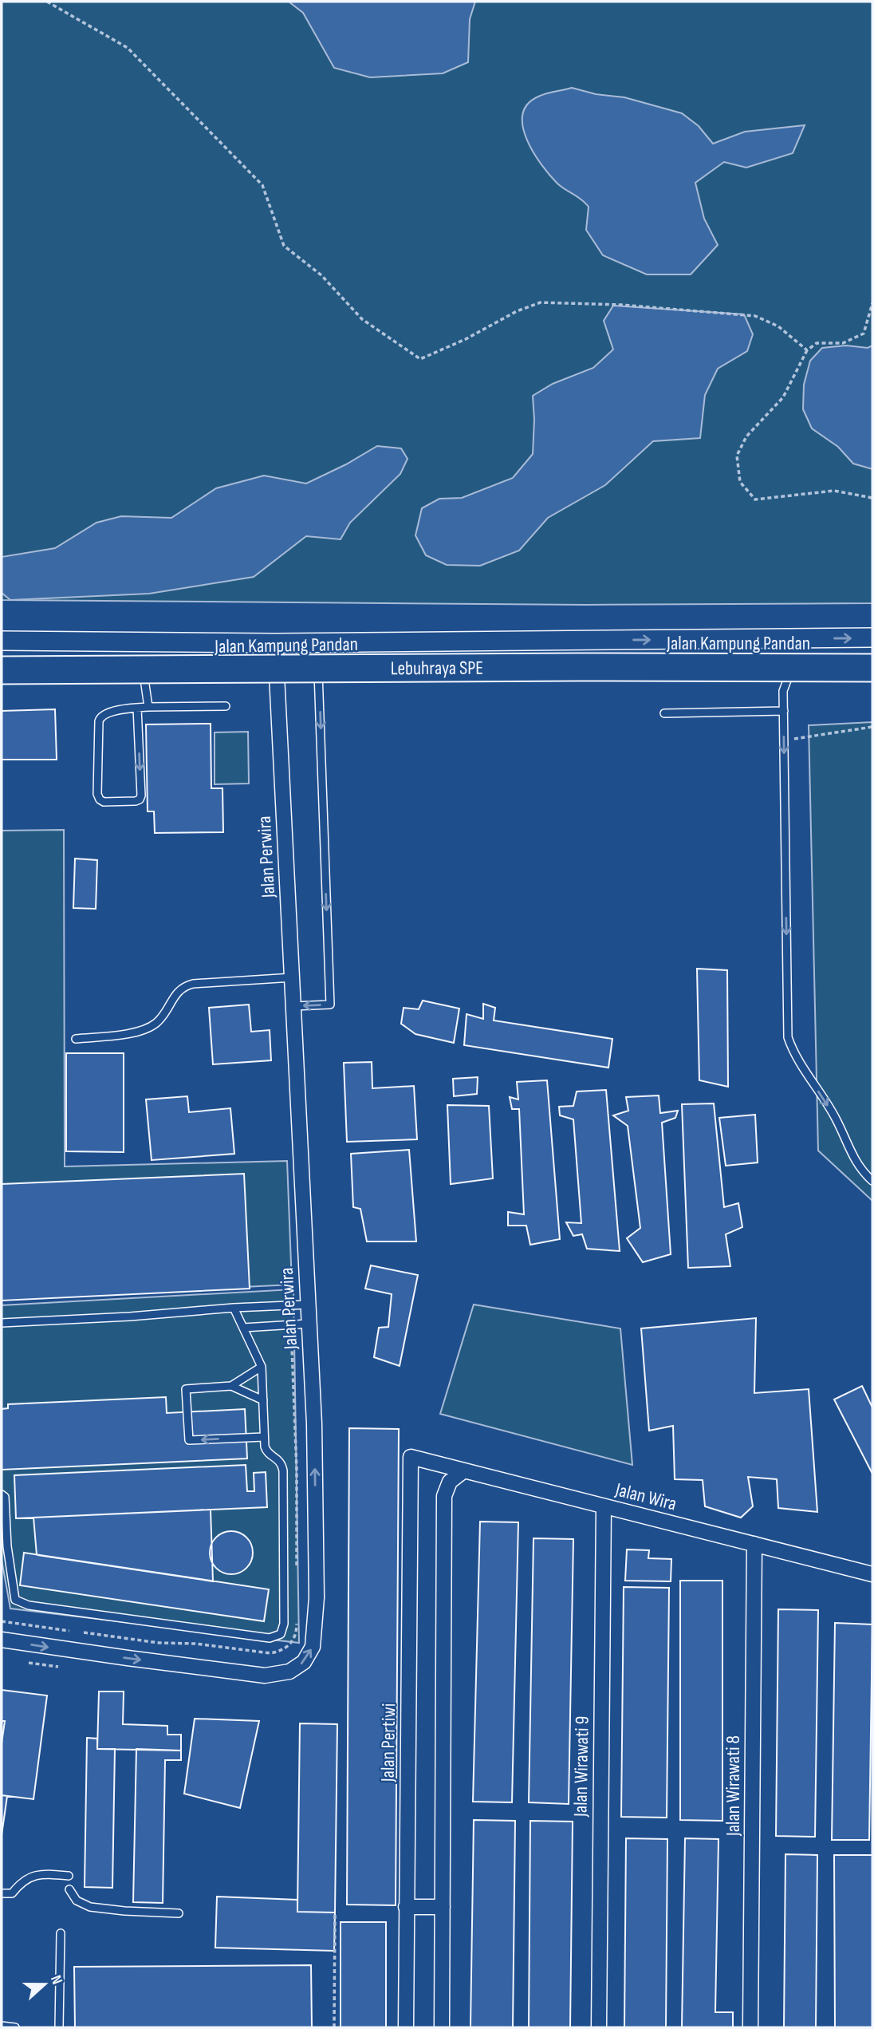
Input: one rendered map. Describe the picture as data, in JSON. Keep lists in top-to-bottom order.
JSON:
{
  "streets": {
    "highway": ["Lebuhraya SPE"],
    "street": [
      "Jalan Kampung Pandan",
      "Jalan Perwira",
      "Jalan Wira",
      "Jalan Pertiwi",
      "Jalan Wirawati 9",
      "Jalan Wirawati 8"
    ]
  },
  "crossings": [
    ["Jalan Kampung Pandan", "Lebuhraya SPE"],
    ["Jalan Kampung Pandan", "Jalan Perwira"],
    ["Jalan Wira", "Jalan Pertiwi"],
    ["Jalan Wira", "Jalan Wirawati 9"],
    ["Jalan Wira", "Jalan Wirawati 8"]
  ],
  "north": "right"
}
